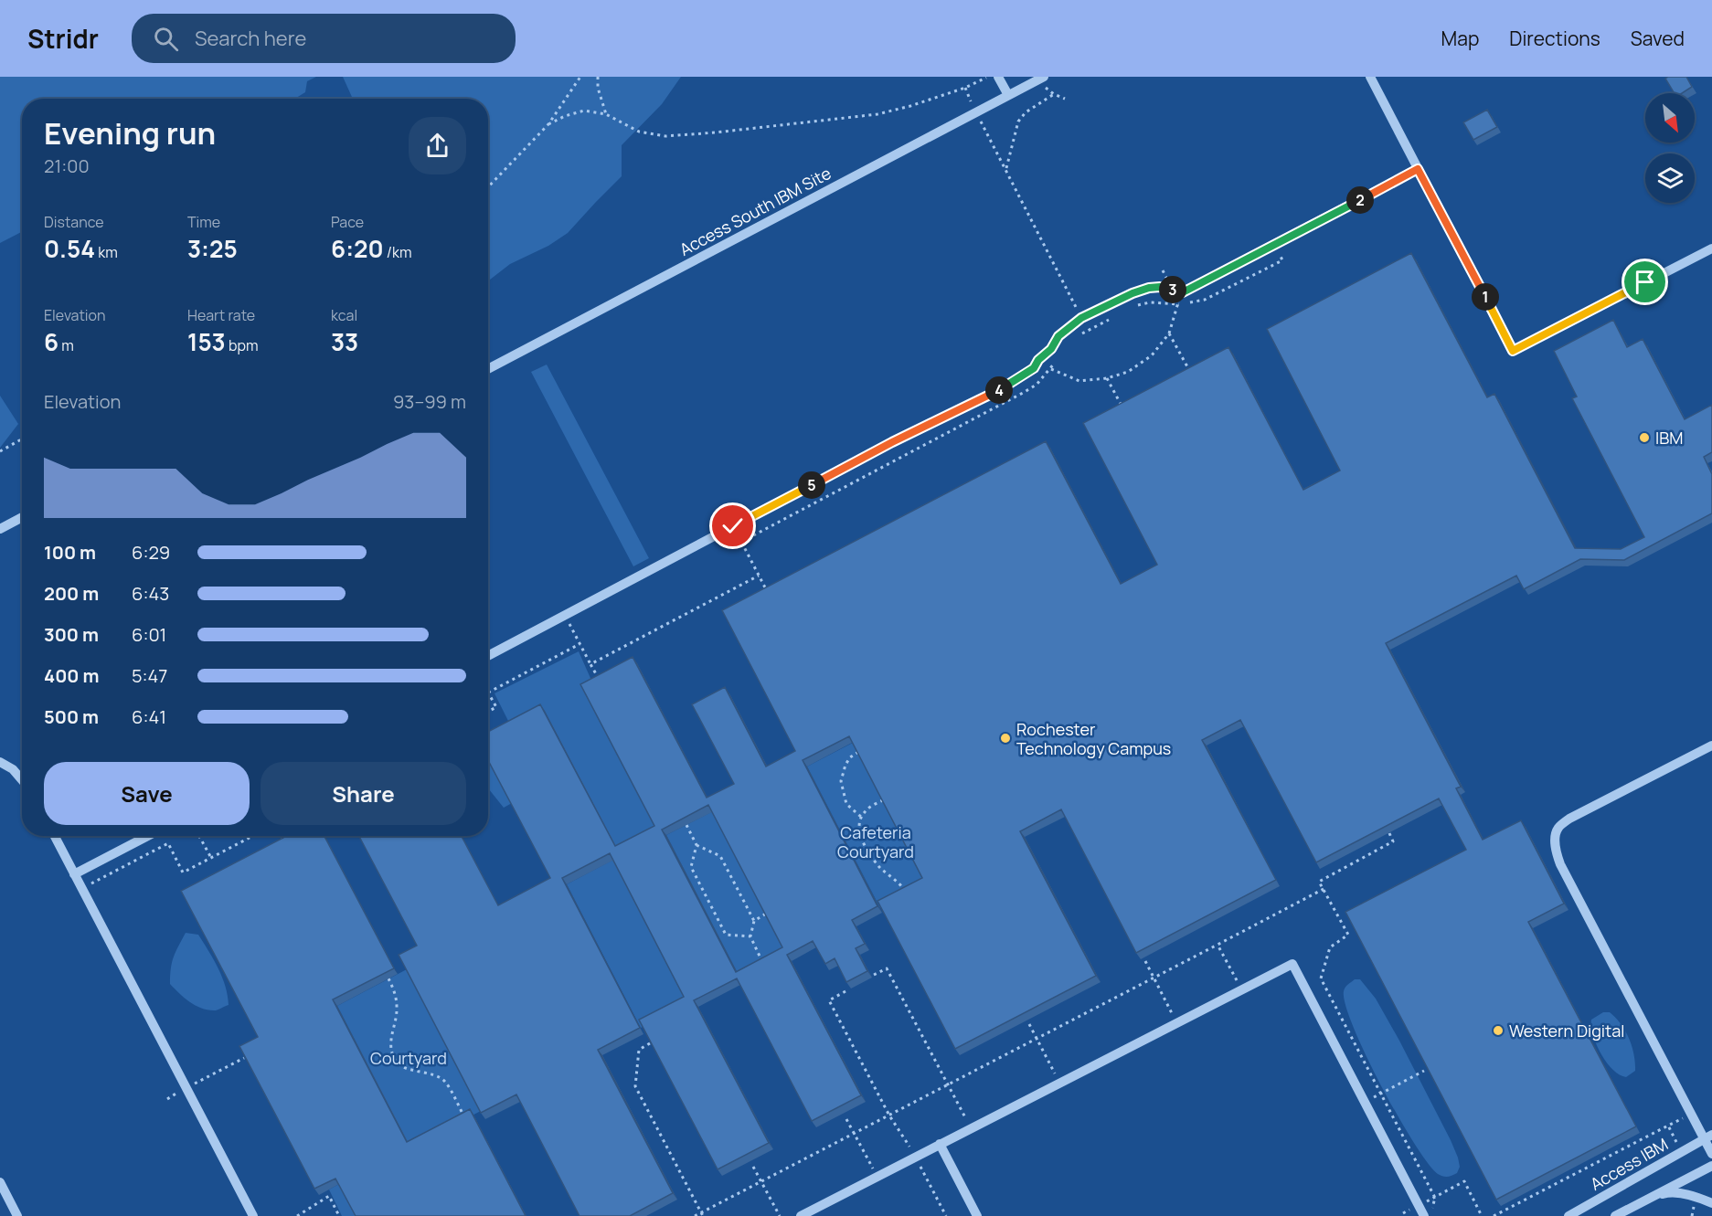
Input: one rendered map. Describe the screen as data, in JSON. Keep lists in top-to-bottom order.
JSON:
{
  "streets": {
    "street": ["Access South IBM Site", "Access IBM"]
  },
  "parks": ["Cafeteria Courtyard", "Courtyard"],
  "places": ["IBM", "Rochester Technology Campus", "Western Digital"],
  "north": "bottom right",
  "page": {
    "header": "Stridr",
    "search": "Search here",
    "nav": ["Map", "Directions", "Saved"],
    "heading": ["Evening run", "21:00"],
    "pins": [
      "2",
      "3",
      "1",
      "4",
      "5"
    ],
    "stats": [
      ["Distance", "0.54 km"],
      ["Time", "3:25"],
      ["Pace", "6:20 /km"],
      ["Elevation", "6 m"],
      ["Heart rate", "153 bpm"],
      ["kcal", "33"]
    ],
    "chart": ["Elevation", "93–99 m"],
    "list": [
      {
        "name": "100 m",
        "note": "6:29"
      },
      {
        "name": "200 m",
        "note": "6:43"
      },
      {
        "name": "300 m",
        "note": "6:01"
      },
      {
        "name": "400 m",
        "note": "5:47"
      },
      {
        "name": "500 m",
        "note": "6:41"
      }
    ],
    "buttons": ["Save", "Share"]
  }
}
